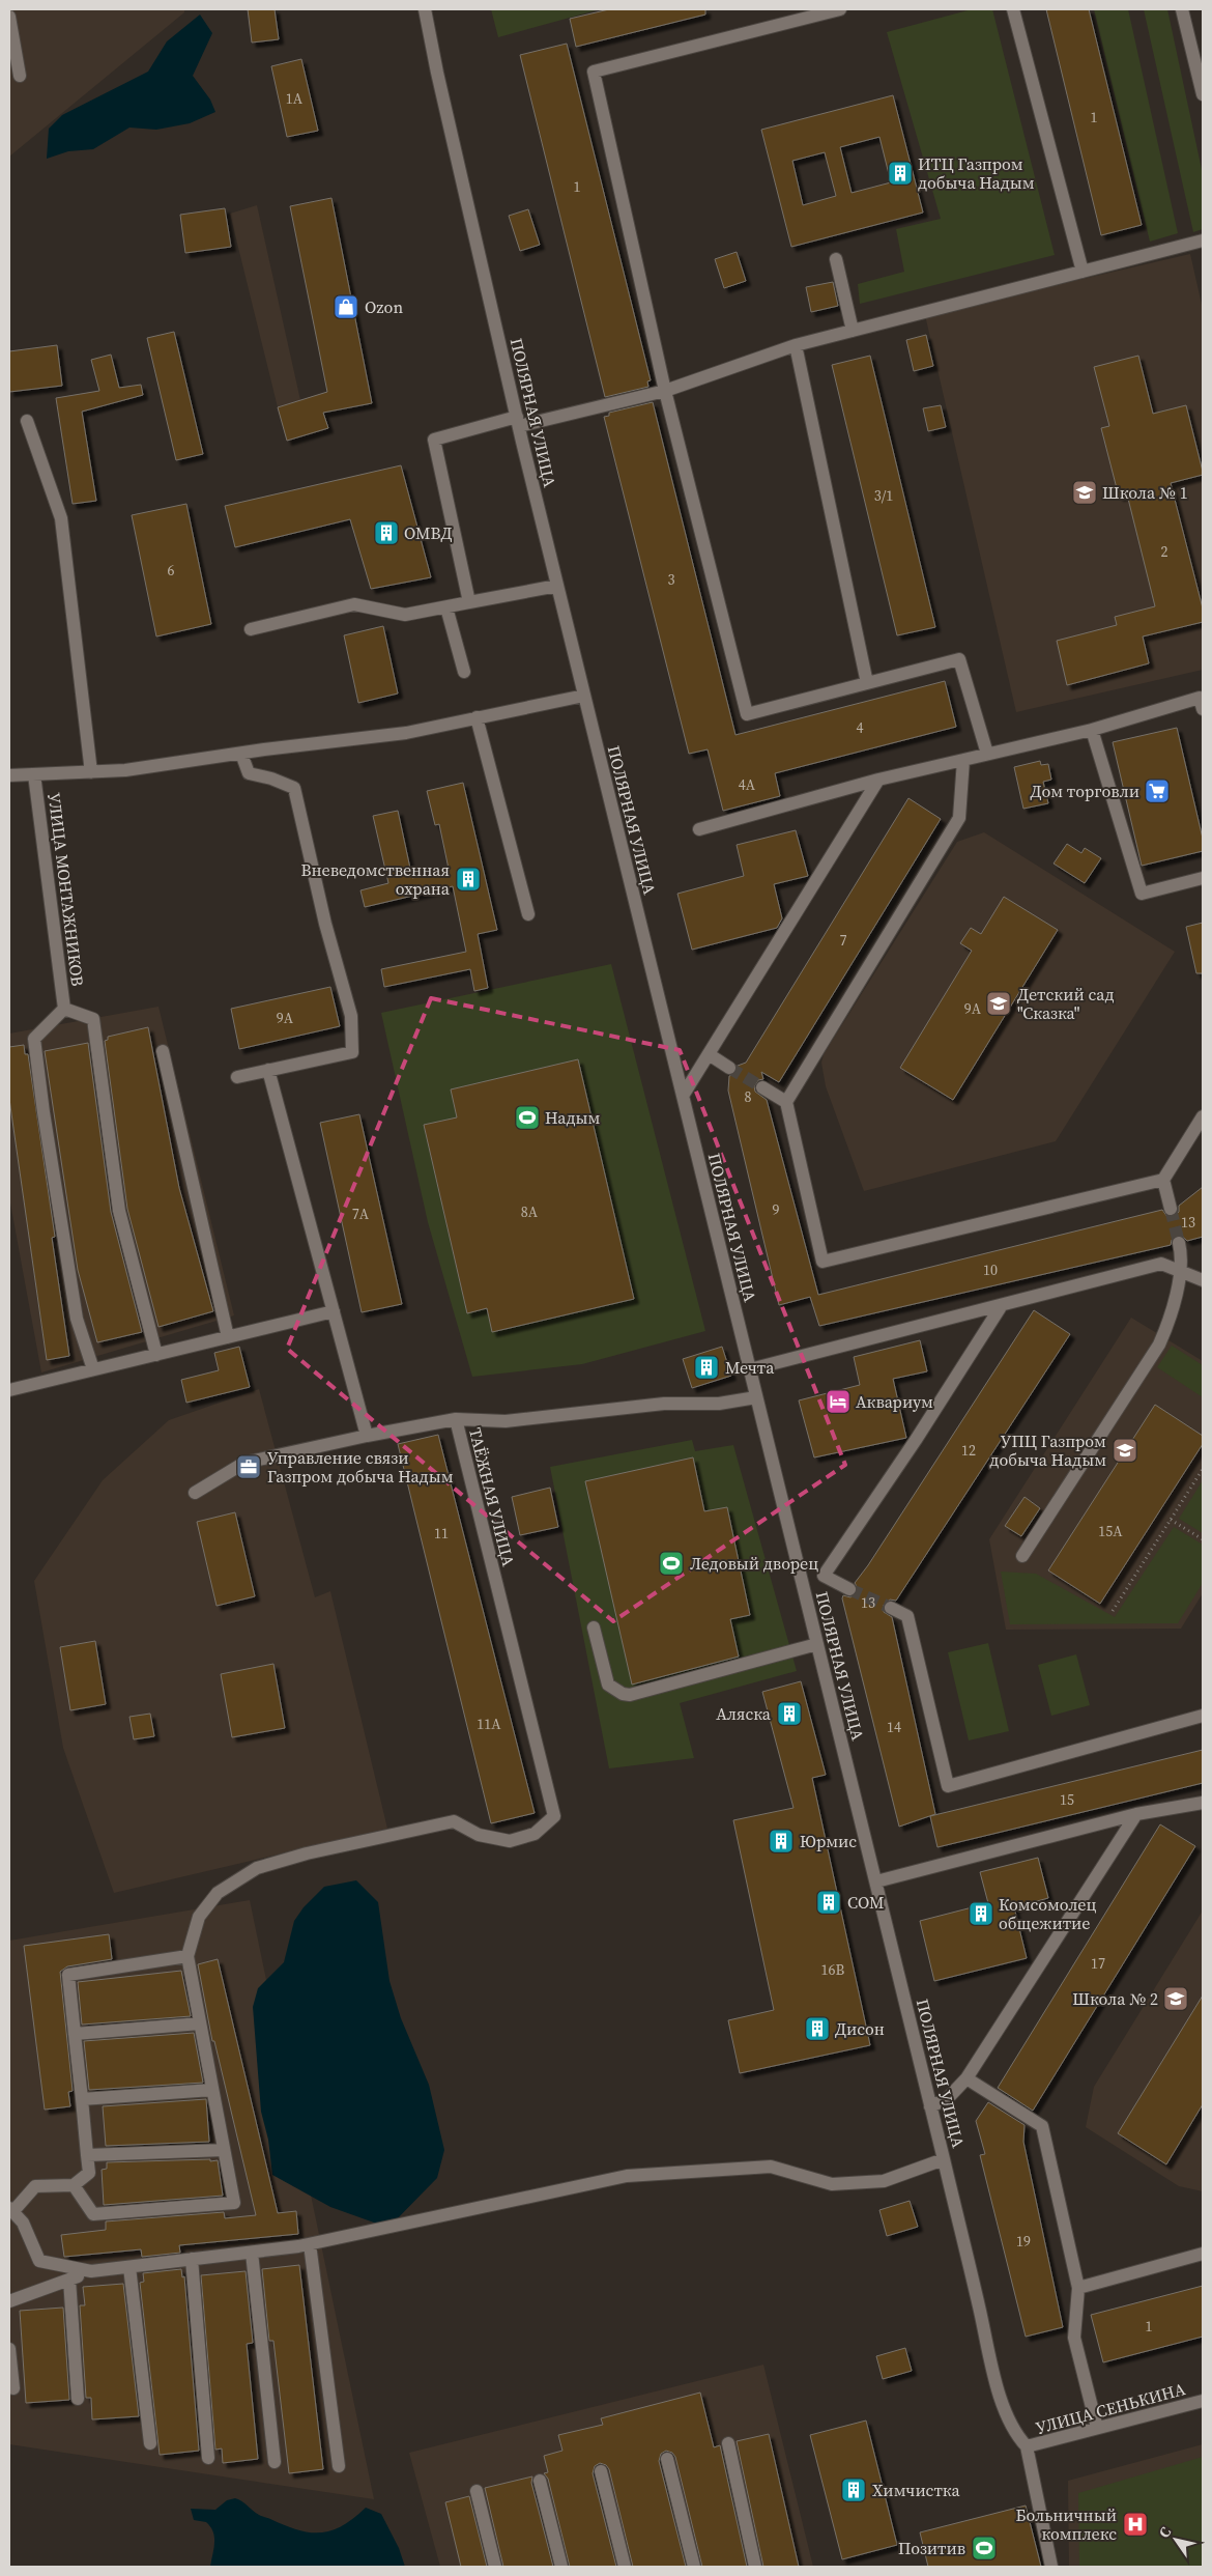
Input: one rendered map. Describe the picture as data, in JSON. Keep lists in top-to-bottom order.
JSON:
{
  "streets": {
    "street": [
      "ПОЛЯРНАЯ УЛИЦА",
      "УЛИЦА МОНТАЖНИКОВ",
      "ТАЁЖНАЯ УЛИЦА",
      "УЛИЦА СЕНЬКИНА"
    ]
  },
  "crossings": [
    ["ПОЛЯРНАЯ УЛИЦА", "ТАЁЖНАЯ УЛИЦА"],
    ["ПОЛЯРНАЯ УЛИЦА", "УЛИЦА СЕНЬКИНА"]
  ],
  "places": {
    "building": [
      "ИТЦ Газпром добыча Надым",
      "ОМВД",
      "Вневедомственная охрана",
      "Мечта",
      "Аляска",
      "Юрмис",
      "СОМ",
      "Комсомолец общежитие",
      "Дисон",
      "Химчистка"
    ],
    "shop": ["Ozon"],
    "school or university": [
      "Школа № 1",
      "Детский сад \"Сказка\"",
      "УПЦ Газпром добыча Надым",
      "Школа № 2"
    ],
    "supermarket": ["Дом торговли"],
    "sports": ["Надым", "Ледовый дворец", "Позитив"],
    "hotel": ["Аквариум"],
    "office": ["Управление связи Газпром добыча Надым"],
    "hospital": ["Больничный комплекс"]
  },
  "house_numbers": [
    "1А",
    "1",
    "1",
    "3/1",
    "2",
    "6",
    "3",
    "4",
    "4А",
    "7",
    "9А",
    "9А",
    "8",
    "9",
    "8А",
    "7А",
    "13",
    "10",
    "12",
    "15А",
    "11",
    "13",
    "11А",
    "14",
    "15",
    "17",
    "16В",
    "19",
    "1"
  ],
  "north": "top left"
}
